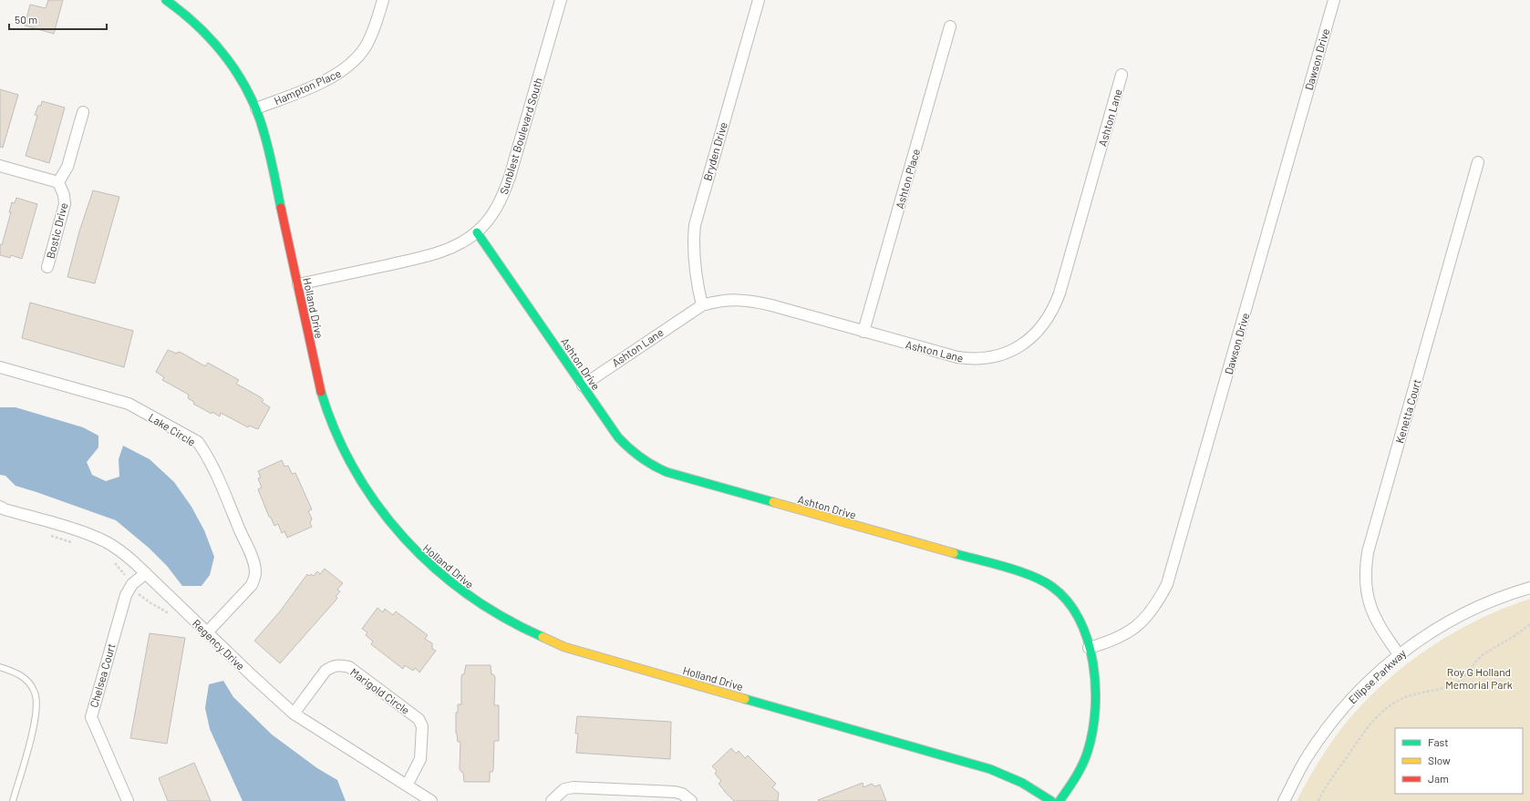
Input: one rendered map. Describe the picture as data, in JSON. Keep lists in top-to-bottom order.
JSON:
{
  "streets": {
    "street": [
      "Dawson Drive",
      "Hampton Place",
      "Ashton Lane",
      "Sunblest Boulevard South",
      "Bryden Drive",
      "Ashton Place",
      "Bostic Drive",
      "Holland Drive",
      "Ashton Drive",
      "Kenetta Court",
      "Lake Circle",
      "Regency Drive",
      "Chelsea Court",
      "Ellipse Parkway",
      "Marigold Circle"
    ]
  },
  "crossings": [
    ["Dawson Drive", "Ashton Drive"],
    ["Hampton Place", "Holland Drive"],
    ["Ashton Lane", "Bryden Drive"],
    ["Ashton Lane", "Ashton Place"],
    ["Ashton Lane", "Ashton Drive"],
    ["Sunblest Boulevard South", "Holland Drive"],
    ["Sunblest Boulevard South", "Ashton Drive"],
    ["Kenetta Court", "Ellipse Parkway"],
    ["Lake Circle", "Regency Drive"],
    ["Regency Drive", "Chelsea Court"],
    ["Regency Drive", "Marigold Circle"]
  ],
  "parks": ["Roy G Holland Memorial Park"],
  "legend": ["Fast", "Slow", "Jam"],
  "scale_bar": "50 m"
}
